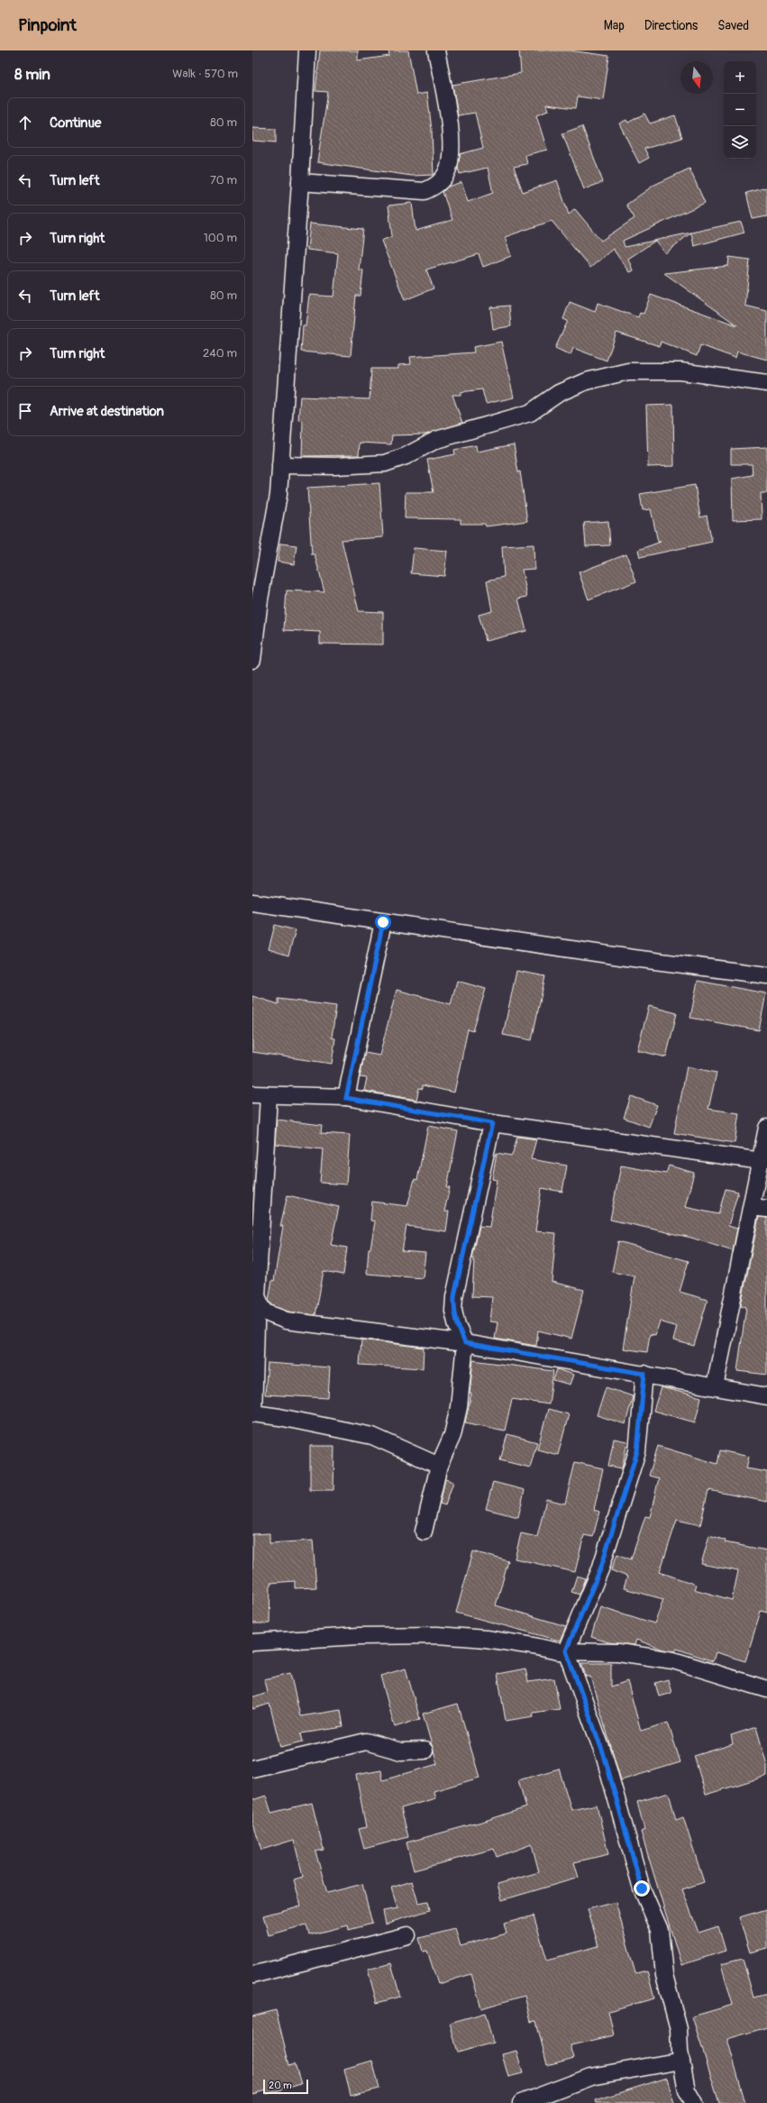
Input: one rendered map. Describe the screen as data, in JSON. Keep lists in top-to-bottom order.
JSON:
{
  "scale_bar": "20 m",
  "north": "bottom",
  "page": {
    "header": "Pinpoint",
    "nav": ["Map", "Directions", "Saved"],
    "heading": ["8 min", "Walk · 570 m"],
    "map_buttons": ["+", "−"],
    "list": [
      ["Continue", "80 m"],
      ["Turn left", "70 m"],
      ["Turn right", "100 m"],
      ["Turn left", "80 m"],
      ["Turn right", "240 m"],
      "Arrive at destination"
    ],
    "scale": "20 m"
  }
}
